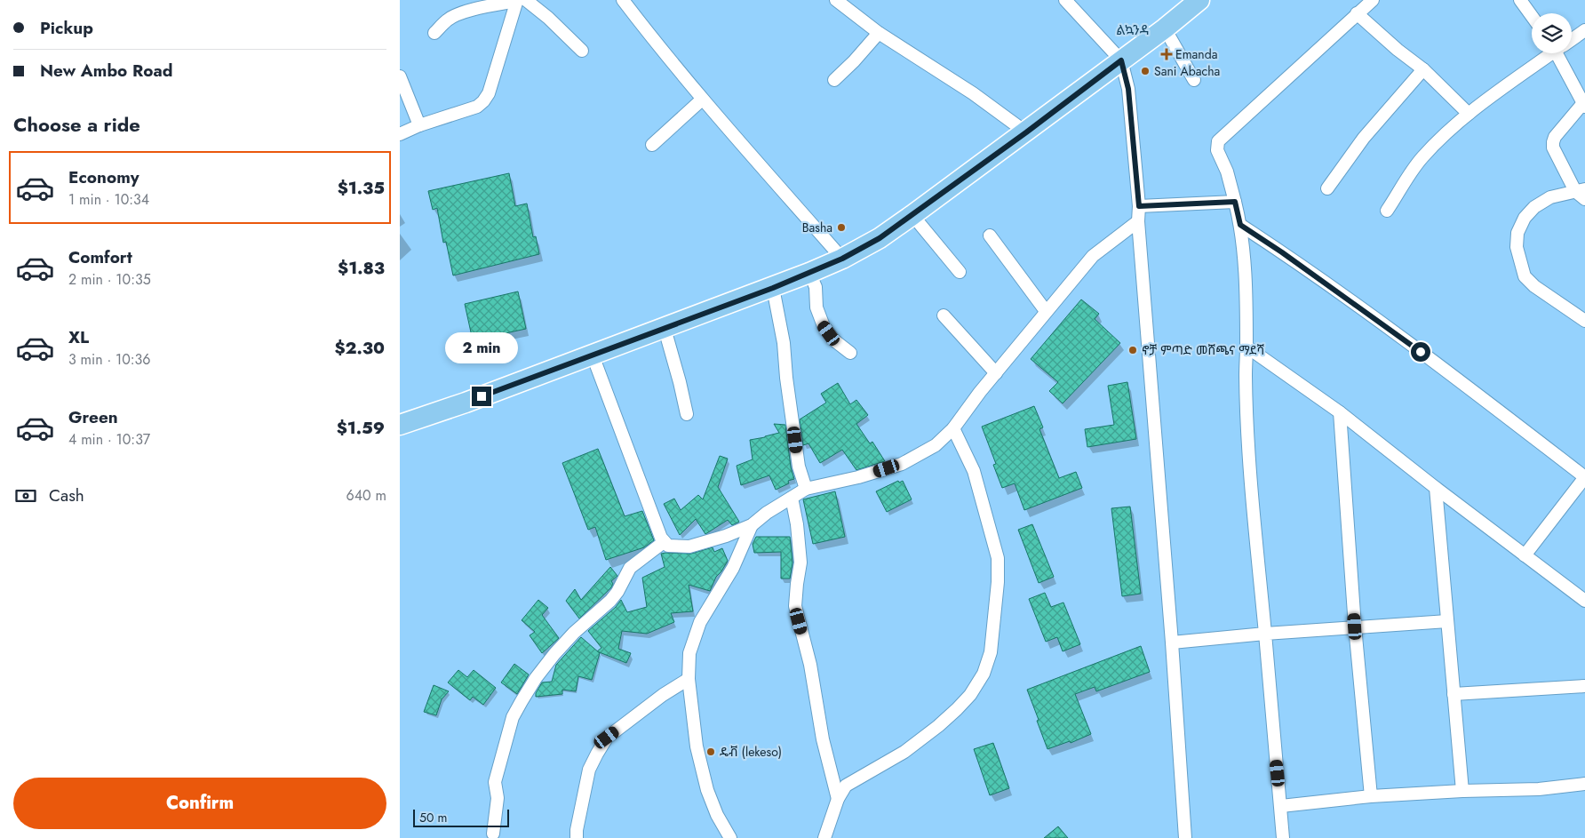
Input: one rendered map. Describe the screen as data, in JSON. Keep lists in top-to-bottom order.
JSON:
{
  "districts": ["ልኳንዳ"],
  "places": {
    "health": ["Emanda"],
    "other": [
      "Sani Abacha",
      "Basha",
      "ኖቻ ምጣድ መሸጫና ማደሻ",
      "ዴቭ (lekeso)"
    ]
  },
  "scale_bar": "50 m",
  "page": {
    "banner": ["Pickup", "New Ambo Road"],
    "heading": "Choose a ride",
    "list": [
      {
        "name": "Economy",
        "note": "1 min · 10:34",
        "value": "$1.35"
      },
      {
        "name": "Comfort",
        "note": "2 min · 10:35",
        "value": "$1.83"
      },
      {
        "name": "XL",
        "note": "3 min · 10:36",
        "value": "$2.30"
      },
      {
        "name": "Green",
        "note": "4 min · 10:37",
        "value": "$1.59"
      }
    ],
    "bubble": "2 min",
    "pay": ["Cash", "640 m"],
    "buttons": "Confirm",
    "scale": "50 m"
  }
}
